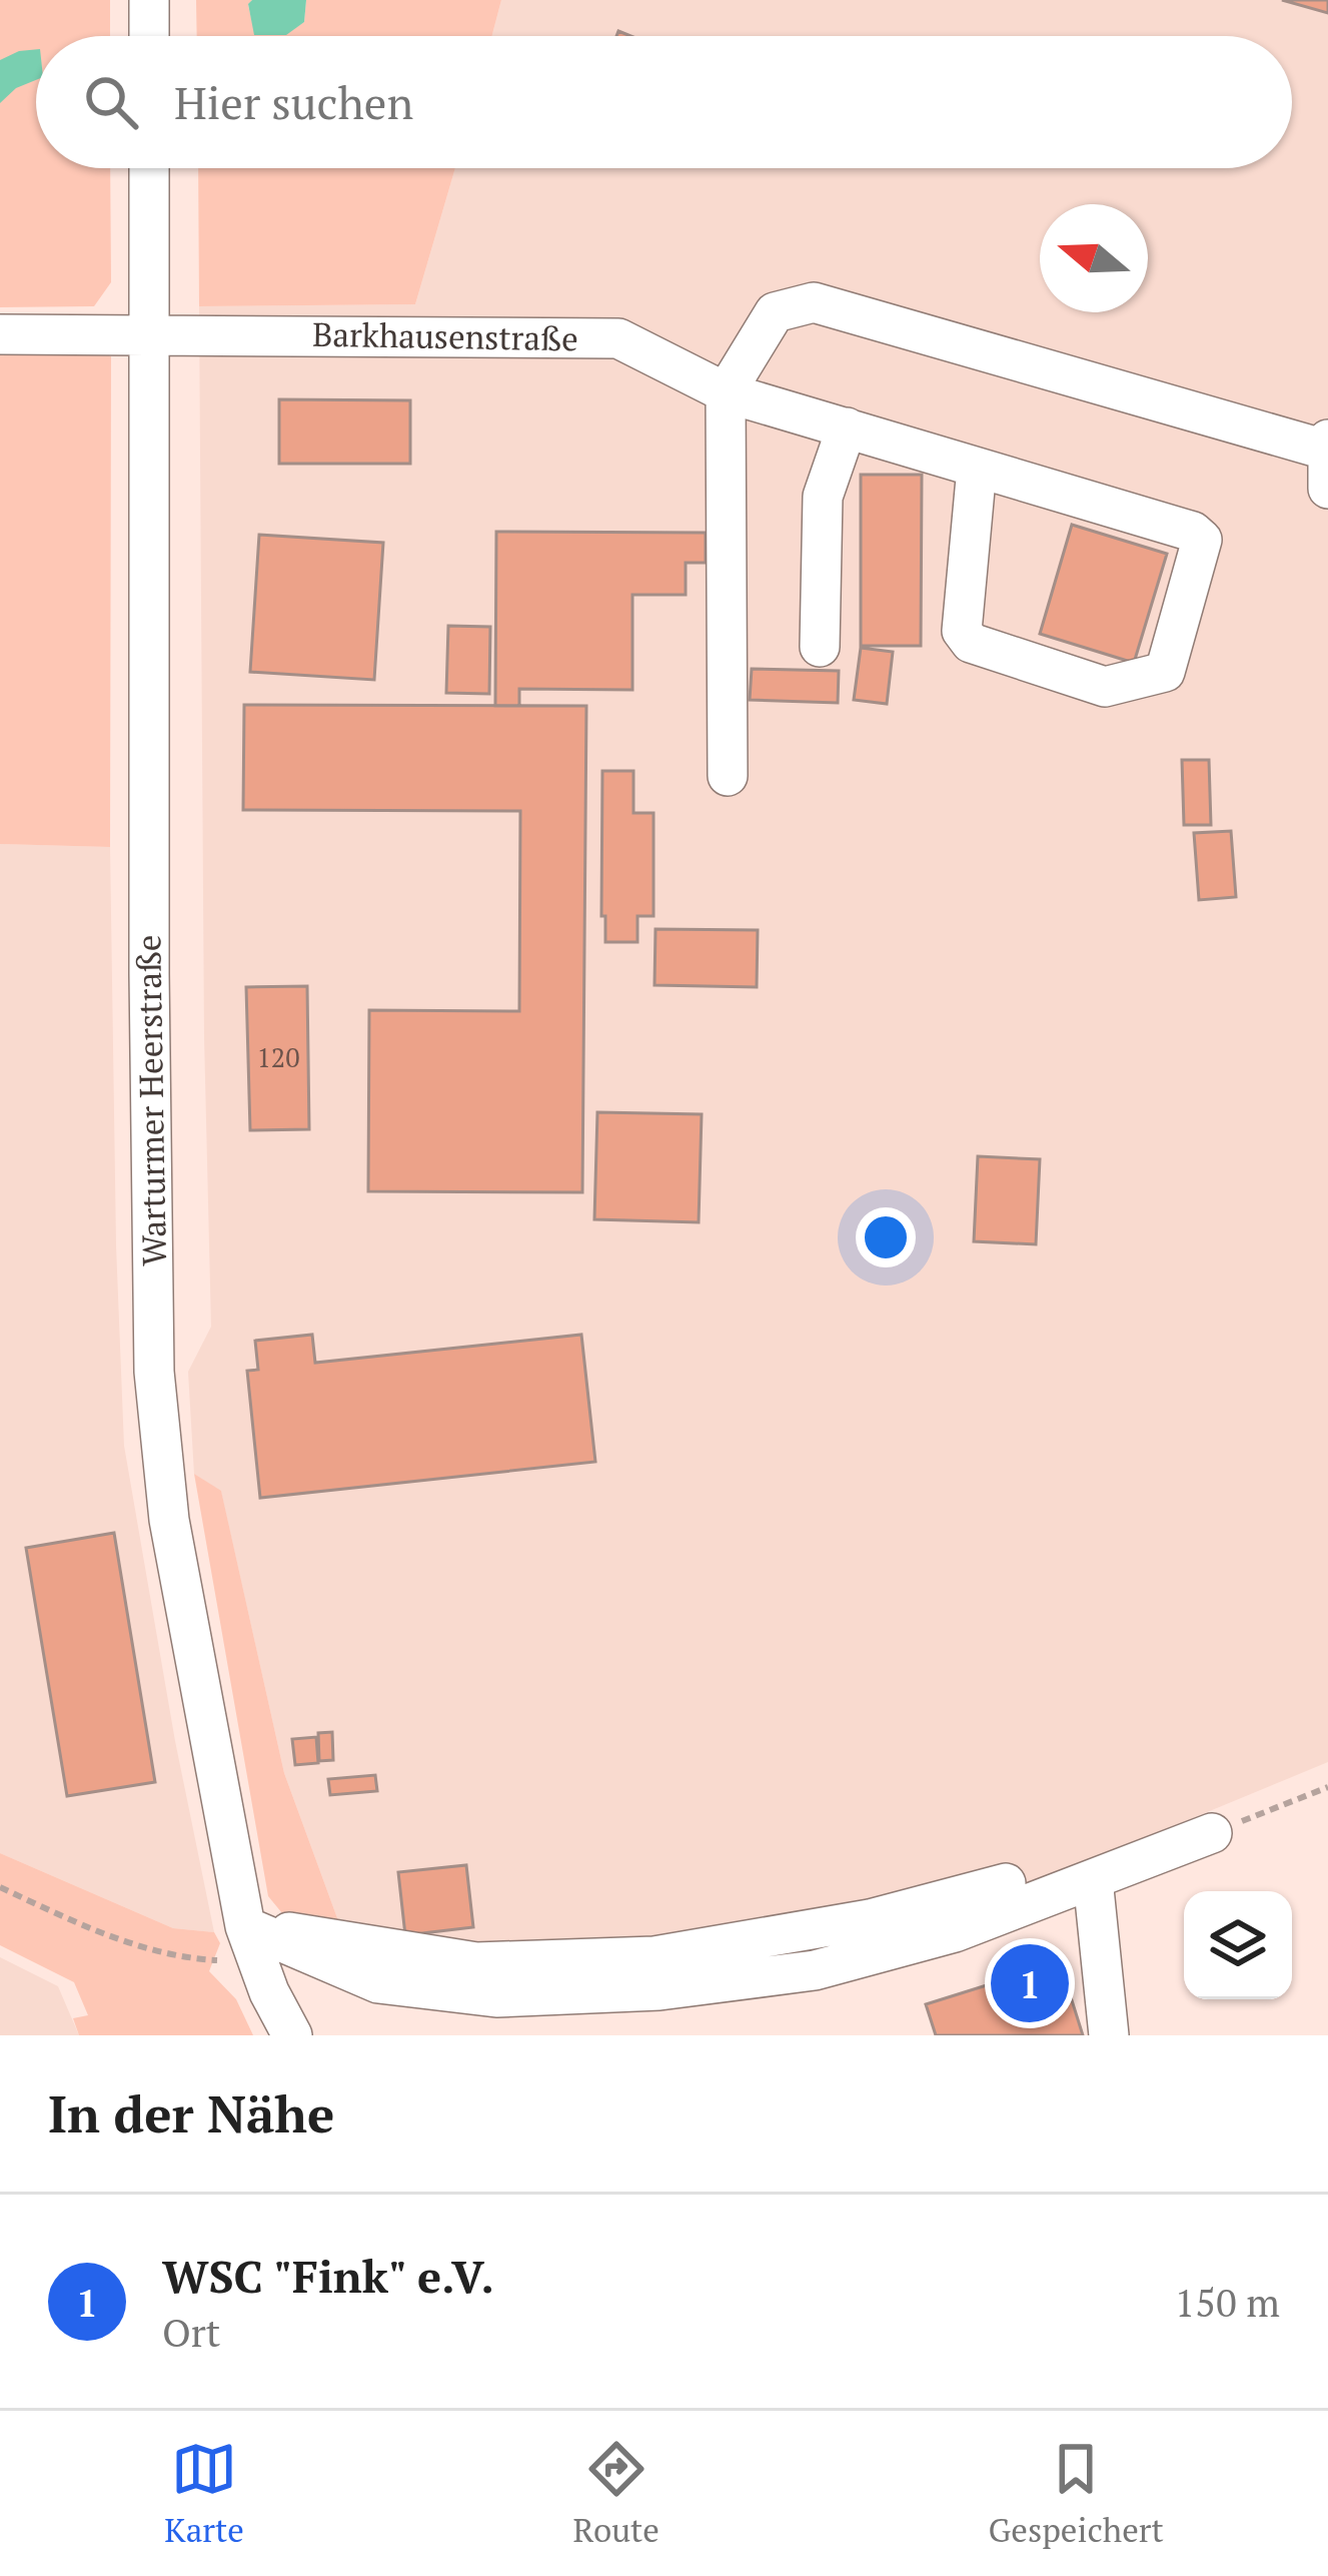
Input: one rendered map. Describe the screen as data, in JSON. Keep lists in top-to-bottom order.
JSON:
{
  "streets": {
    "street": ["Barkhausenstraße", "Warturmer Heerstraße"]
  },
  "crossings": [
    ["Barkhausenstraße", "Warturmer Heerstraße"]
  ],
  "house_numbers": ["120"],
  "north": "left",
  "page": {
    "search": "Hier suchen",
    "pins": "1",
    "heading": "In der Nähe",
    "list": [
      {
        "mark": "1",
        "name": "WSC \"Fink\" e.V.",
        "note": "Ort",
        "value": "150 m"
      }
    ],
    "nav": ["Karte", "Route", "Gespeichert"]
  }
}
